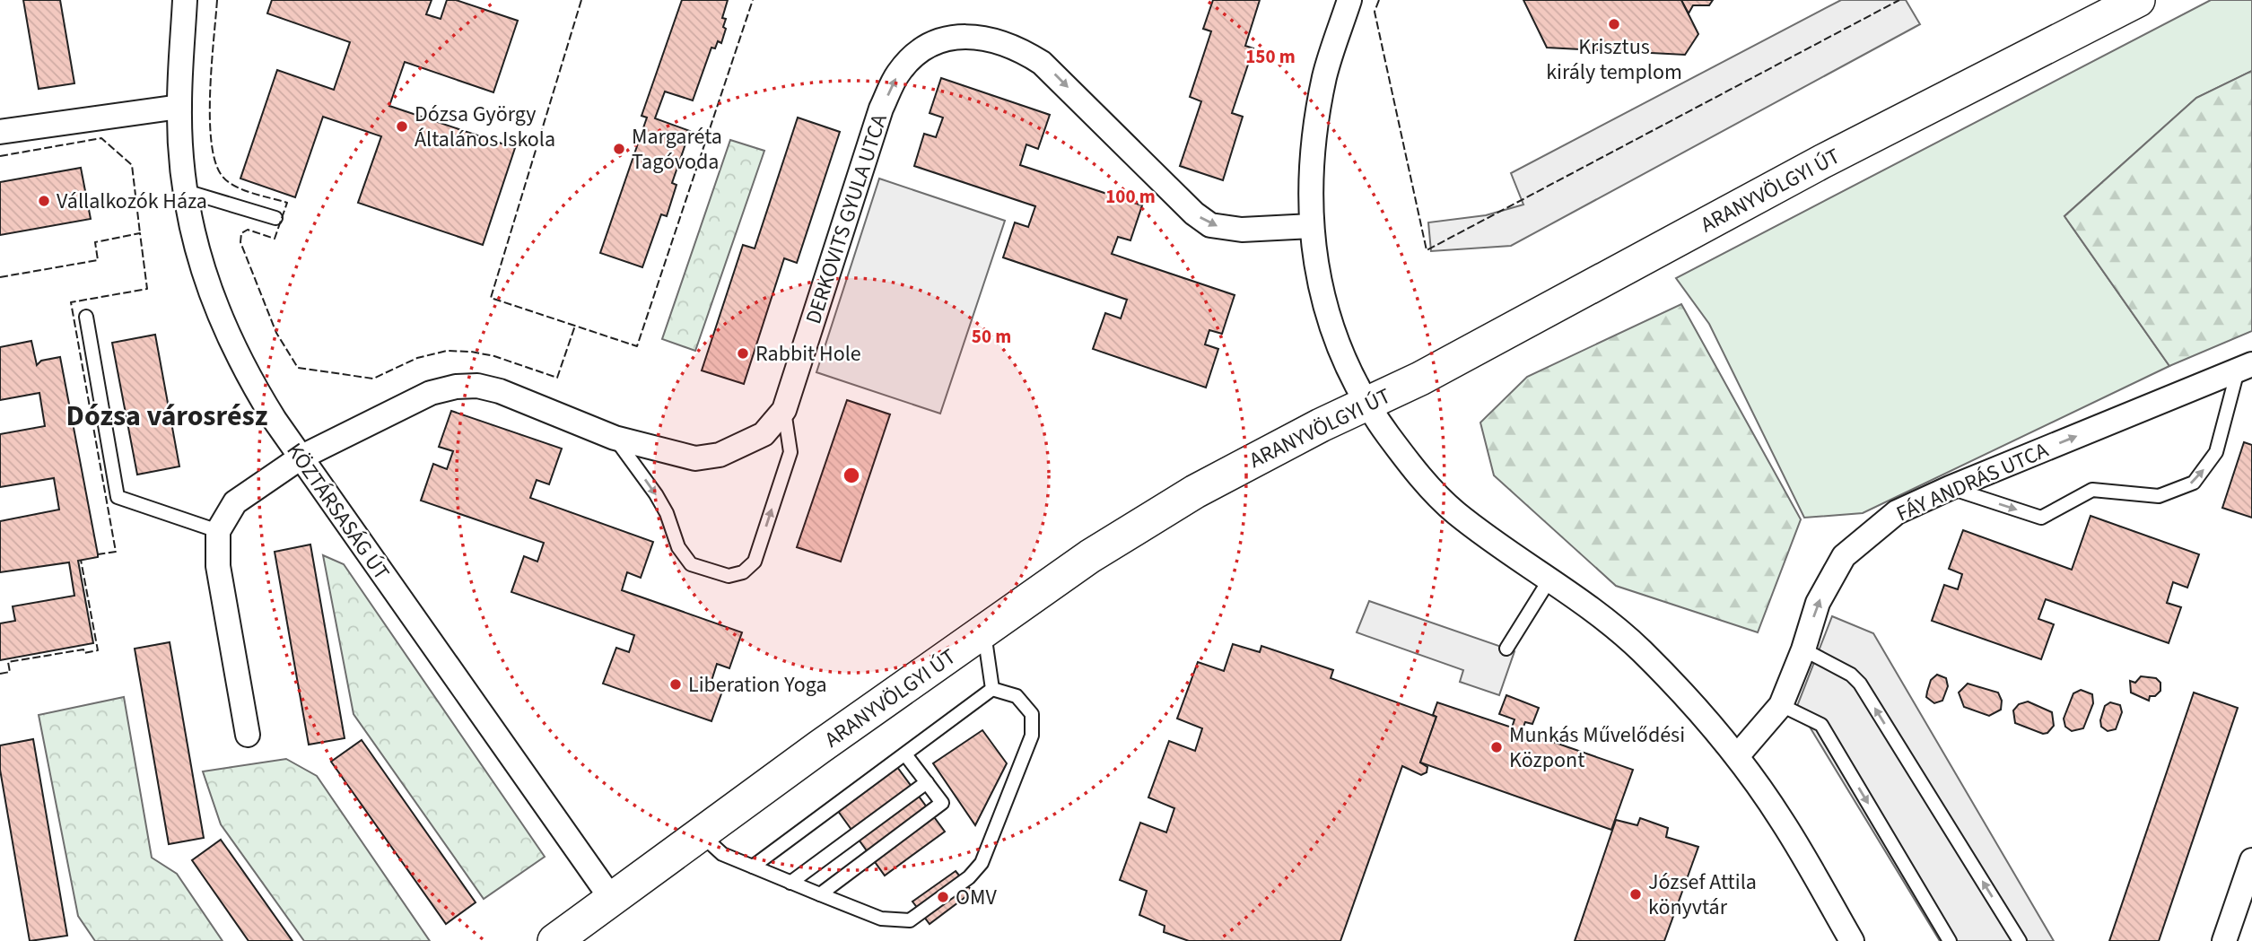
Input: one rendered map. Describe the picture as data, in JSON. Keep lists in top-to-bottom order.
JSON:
{
  "streets": {
    "street": [
      "ARANYVÖLGYI ÚT",
      "DERKOVITS GYULA UTCA",
      "FÁY ANDRÁS UTCA",
      "KÖZTÁRSASÁG ÚT"
    ]
  },
  "crossings": [
    ["ARANYVÖLGYI ÚT", "KÖZTÁRSASÁG ÚT"],
    ["DERKOVITS GYULA UTCA", "KÖZTÁRSASÁG ÚT"]
  ],
  "one_way": ["FÁY ANDRÁS UTCA"],
  "districts": ["Dózsa városrész"],
  "places": [
    "Krisztus király templom",
    "Dózsa György Általános Iskola",
    "Margaréta Tagóvoda",
    "Vállalkozók Háza",
    "Rabbit Hole",
    "Liberation Yoga",
    "Munkás Művelődési Központ",
    "József Attila könyvtár",
    "OMV"
  ],
  "rings": ["150 m", "100 m", "50 m"]
}
